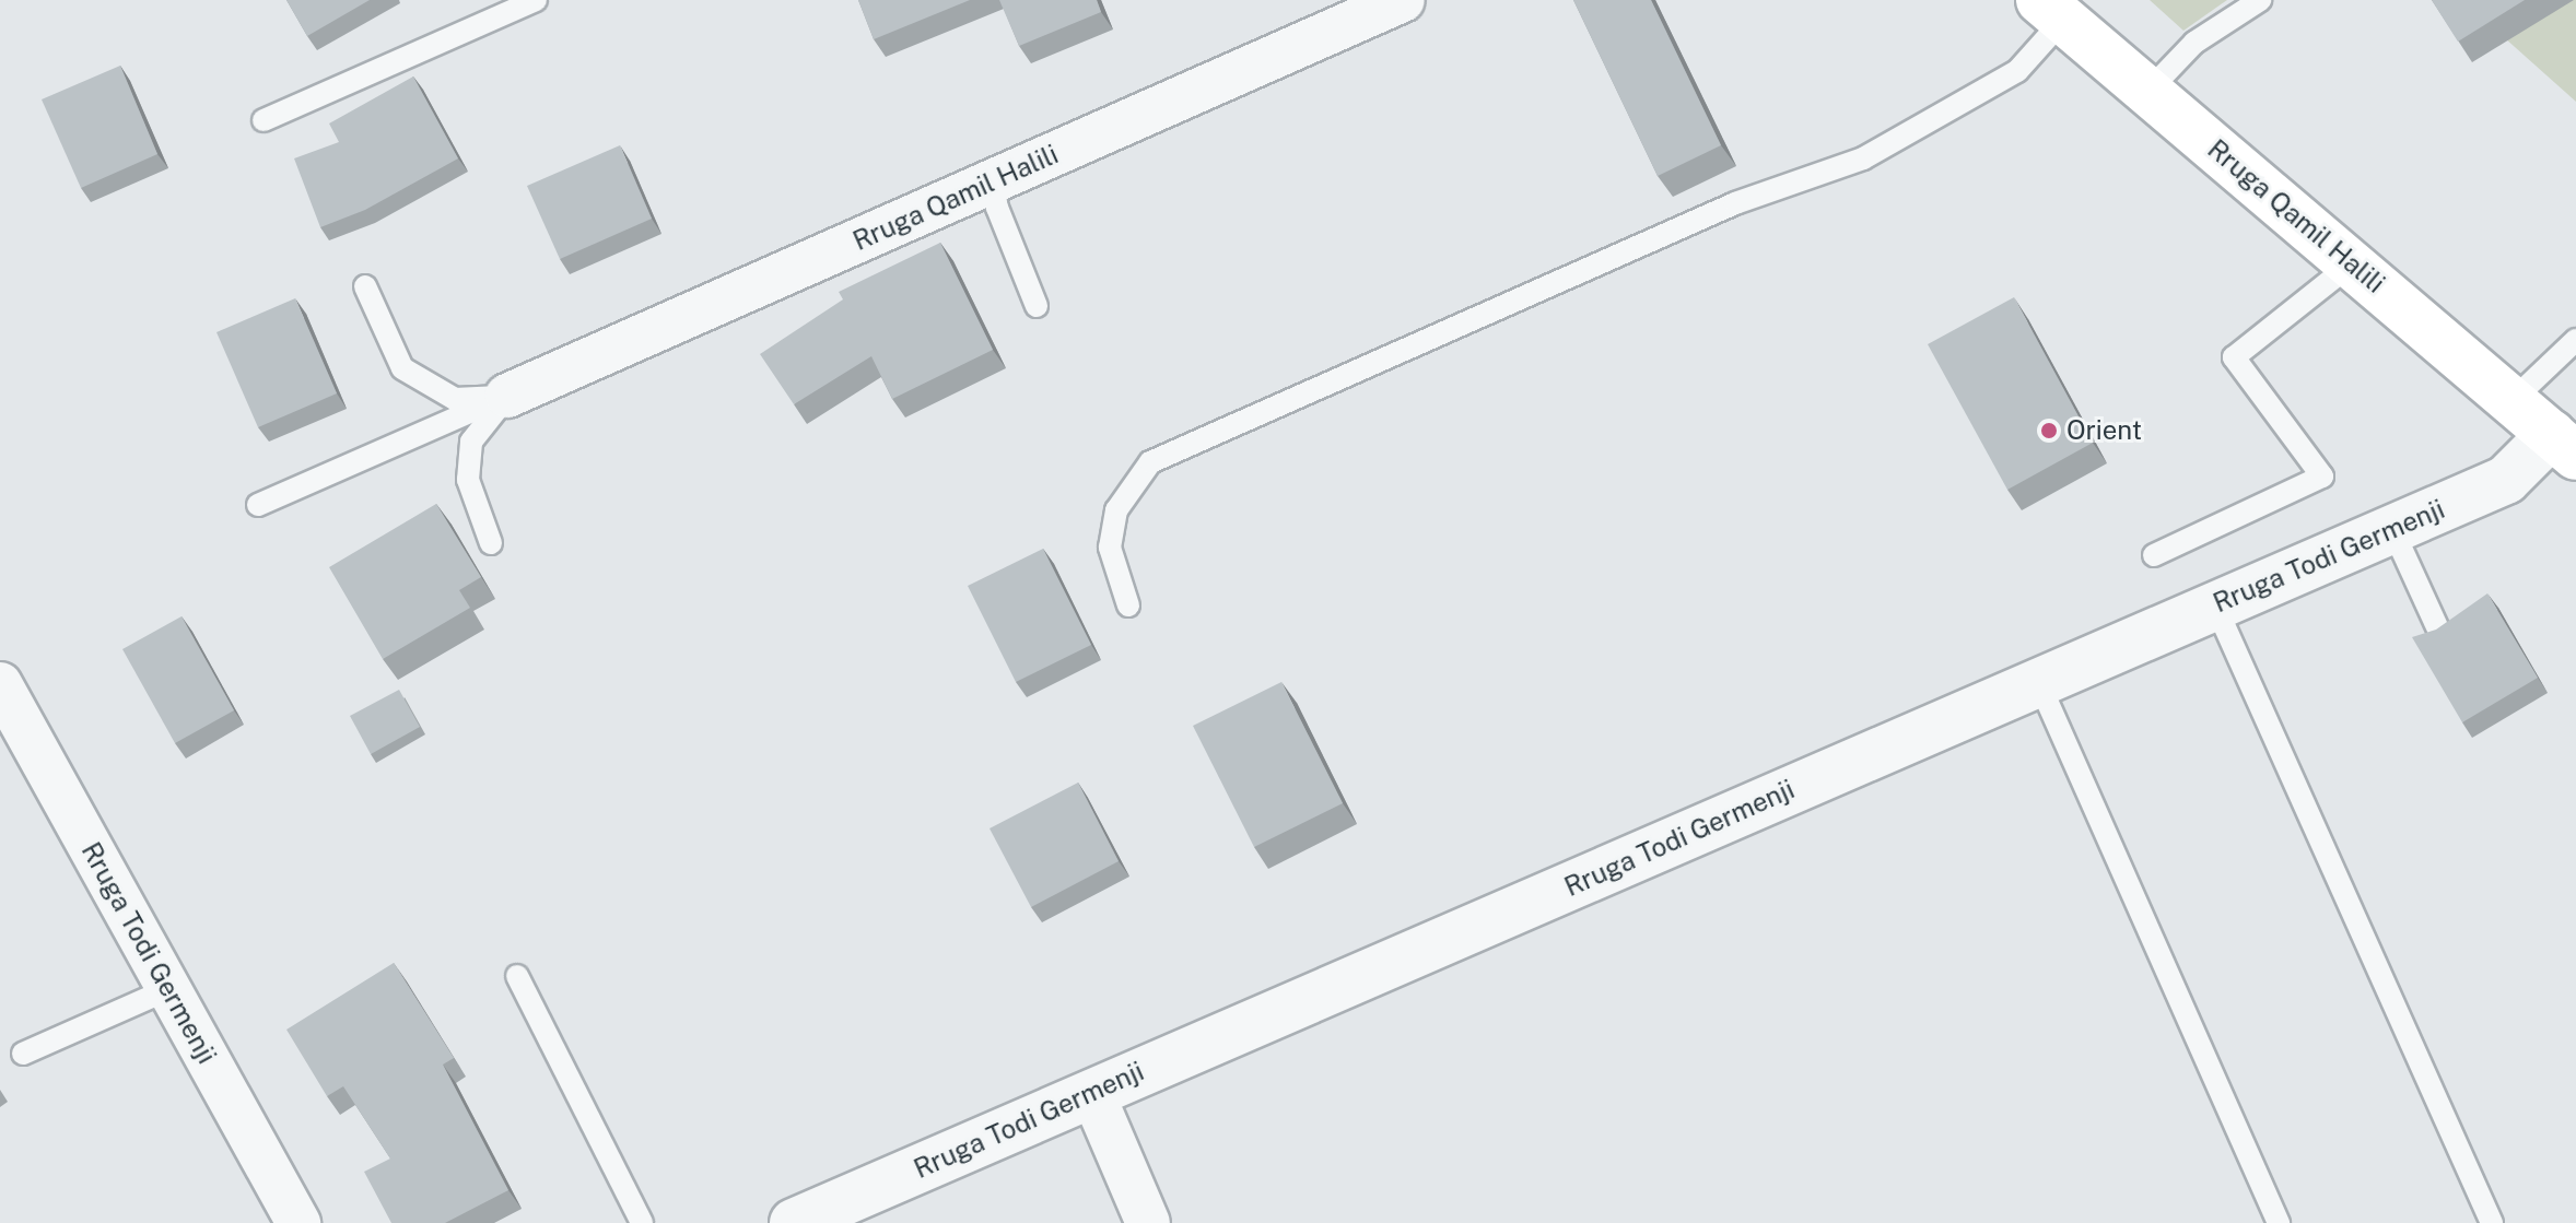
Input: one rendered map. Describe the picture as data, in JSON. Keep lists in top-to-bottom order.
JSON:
{
  "streets": {
    "main road": ["Rruga Qamil Halili"],
    "street": ["Rruga Todi Germenji"]
  },
  "crossings": [
    ["Rruga Qamil Halili", "Rruga Todi Germenji"]
  ],
  "places": ["Orient"]
}
